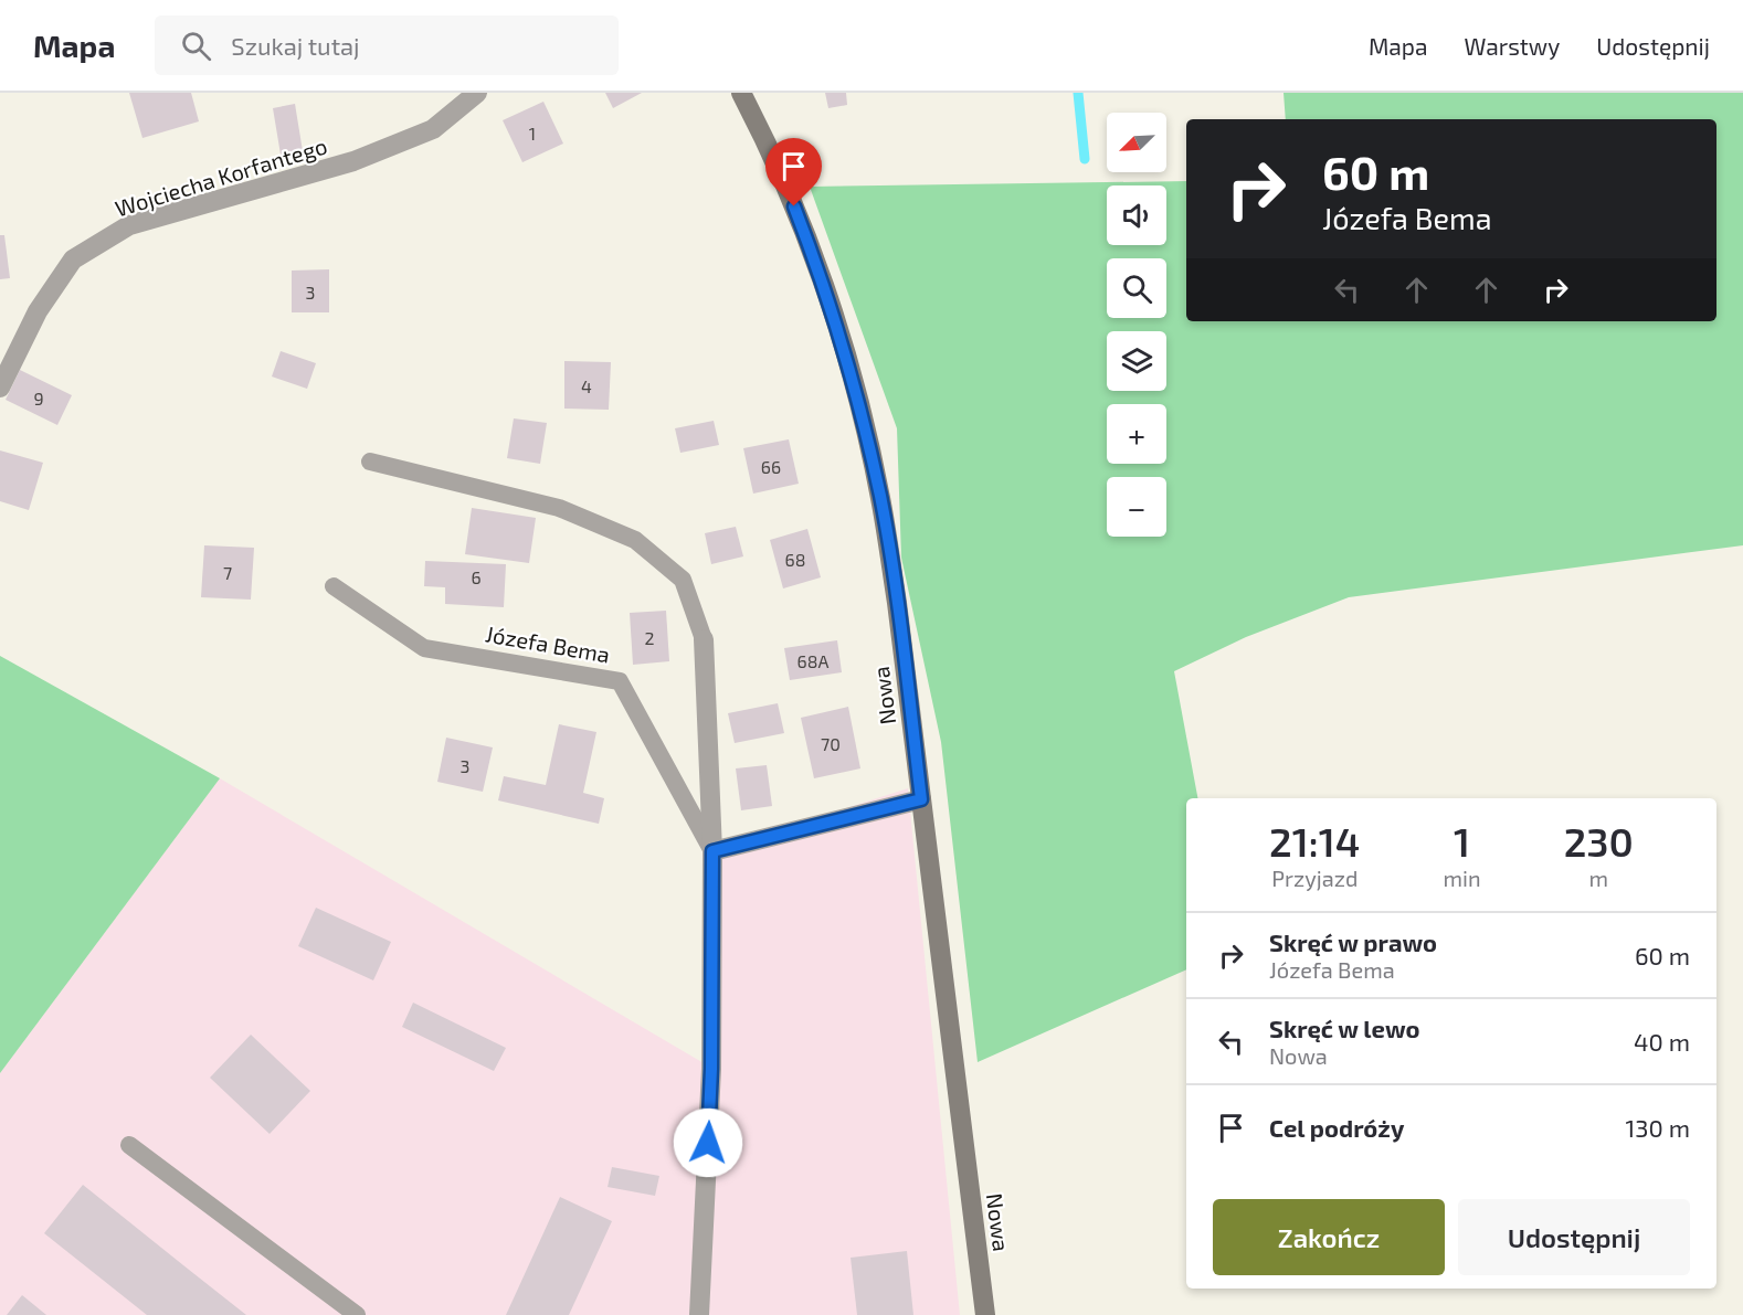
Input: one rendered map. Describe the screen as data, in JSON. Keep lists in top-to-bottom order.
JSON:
{
  "streets": {
    "street": ["Wojciecha Korfantego", "Józefa Bema", "Nowa"]
  },
  "house_numbers": [
    "1",
    "3",
    "4",
    "9",
    "66",
    "68",
    "7",
    "6",
    "2",
    "68A",
    "70",
    "3"
  ],
  "north": "bottom left",
  "page": {
    "header": "Mapa",
    "search": "Szukaj tutaj",
    "nav": ["Mapa", "Warstwy", "Udostępnij"],
    "map_buttons": ["+", "−"],
    "turn": ["60 m", "Józefa Bema"],
    "eta": [
      "21:14",
      "Przyjazd",
      "1",
      "min",
      "230",
      "m"
    ],
    "list": [
      {
        "name": "Skręć w prawo",
        "note": "Józefa Bema",
        "value": "60 m"
      },
      {
        "name": "Skręć w lewo",
        "note": "Nowa",
        "value": "40 m"
      },
      {
        "name": "Cel podróży",
        "value": "130 m"
      }
    ],
    "buttons": ["Zakończ", "Udostępnij"]
  }
}
